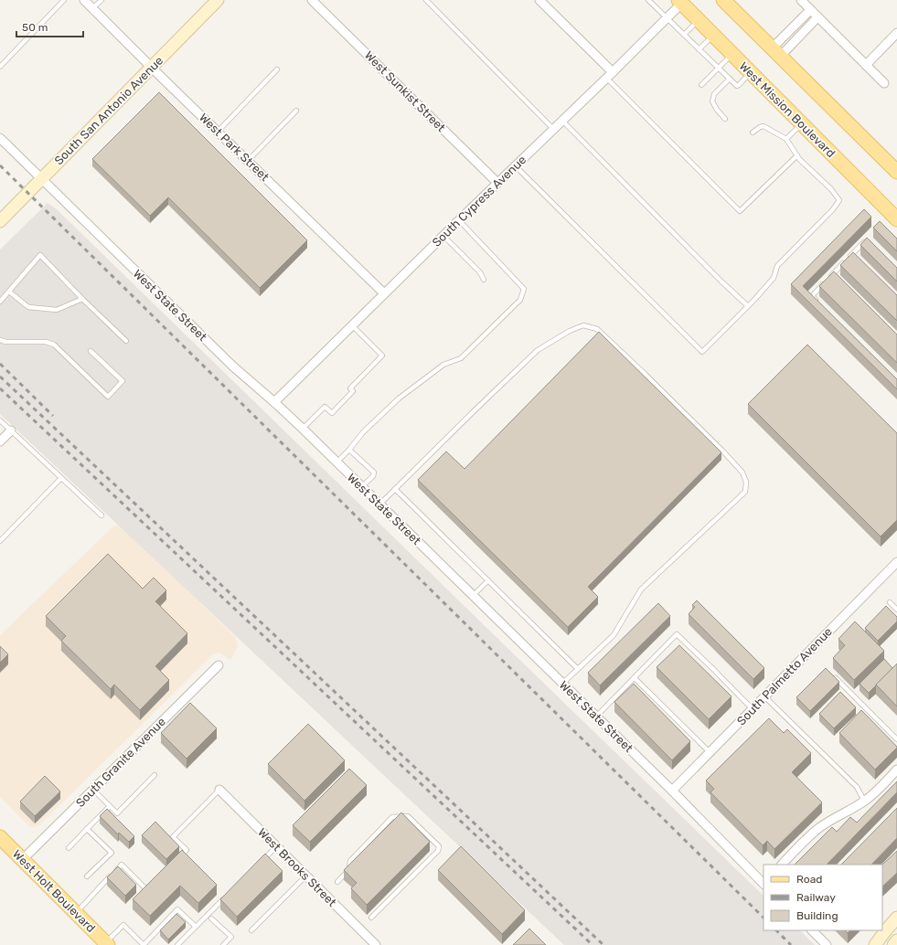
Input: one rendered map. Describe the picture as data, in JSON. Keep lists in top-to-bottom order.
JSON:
{
  "streets": {
    "main road": ["West Mission Boulevard", "West Holt Boulevard"],
    "street": [
      "West Sunkist Street",
      "South San Antonio Avenue",
      "West Park Street",
      "South Cypress Avenue",
      "West State Street",
      "South Palmetto Avenue",
      "South Granite Avenue",
      "West Brooks Street"
    ]
  },
  "crossings": [
    ["West Sunkist Street", "South Cypress Avenue"],
    ["West Mission Boulevard", "South Cypress Avenue"],
    ["South San Antonio Avenue", "West Park Street"],
    ["South San Antonio Avenue", "West State Street"],
    ["West Park Street", "South Cypress Avenue"],
    ["South Cypress Avenue", "West State Street"],
    ["West State Street", "South Palmetto Avenue"],
    ["South Granite Avenue", "West Holt Boulevard"]
  ],
  "legend": ["Road", "Railway", "Building"],
  "scale_bar": "50 m"
}
